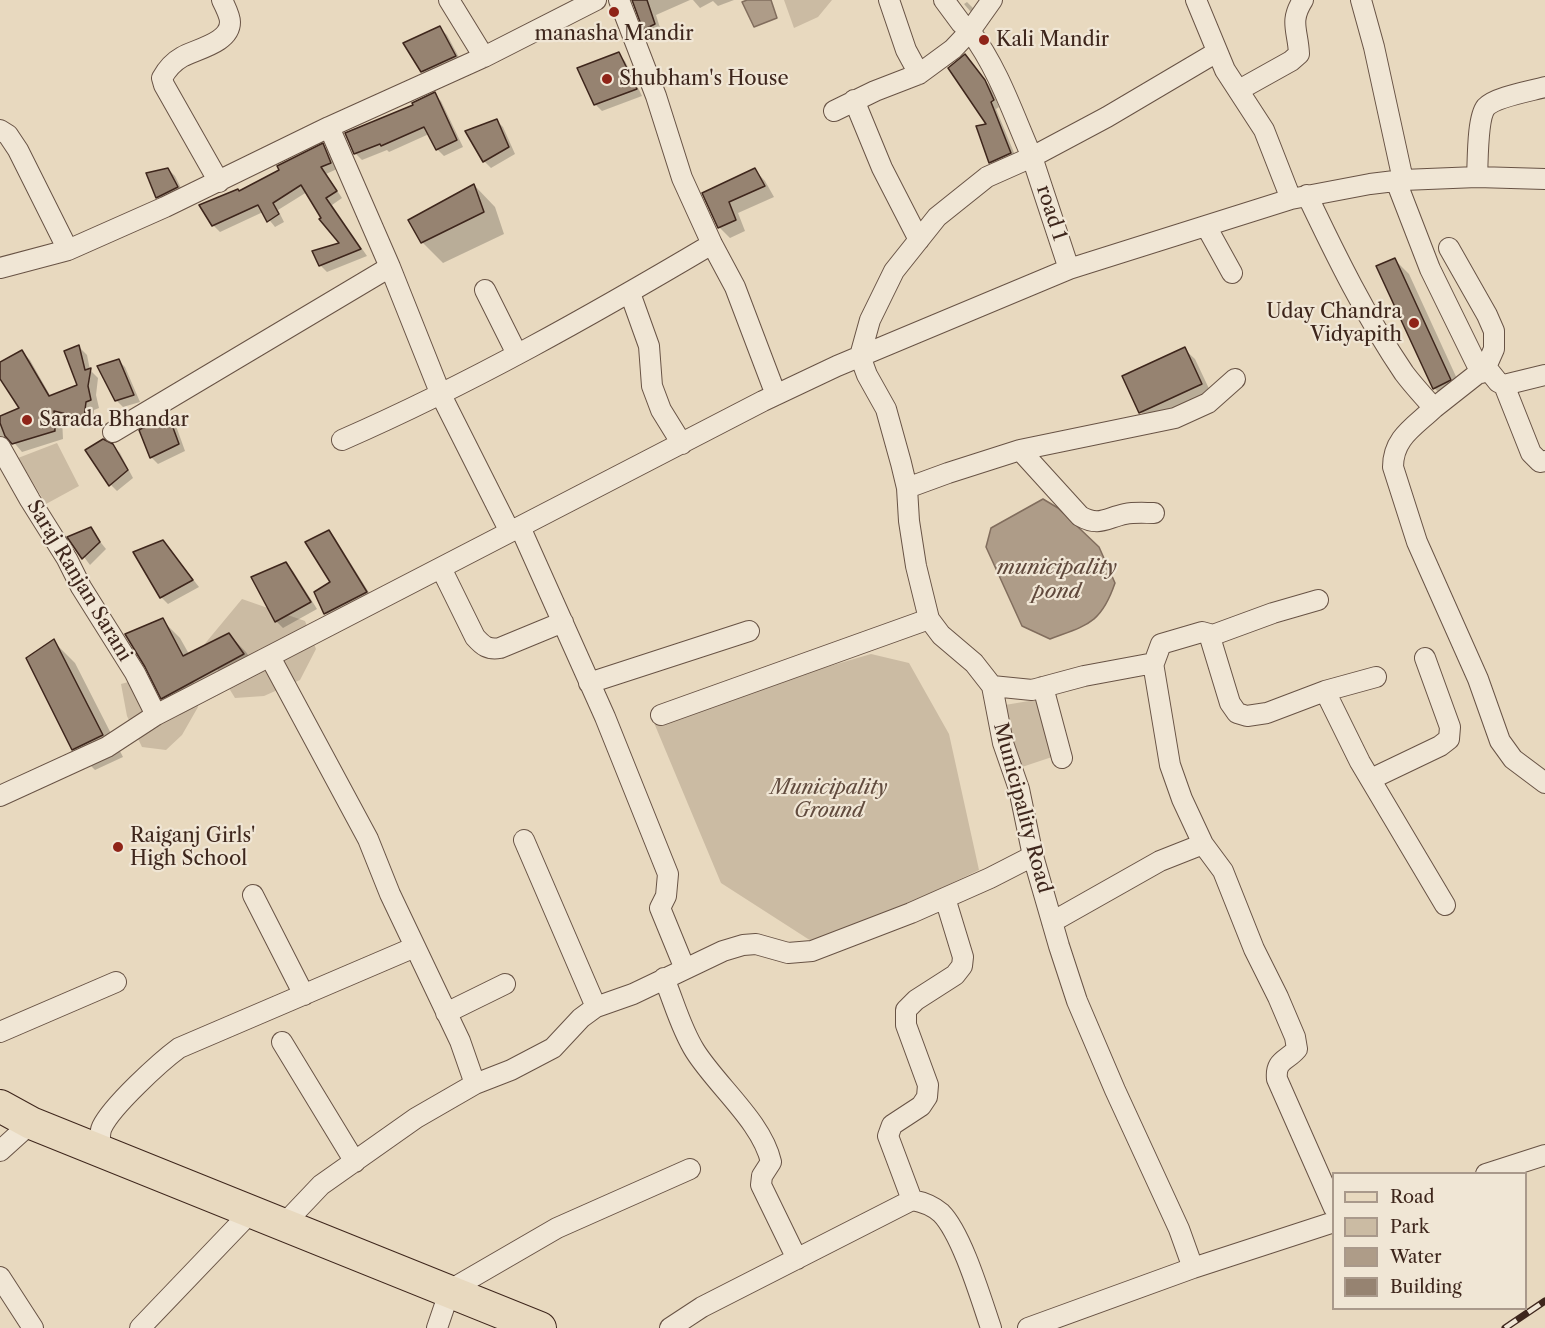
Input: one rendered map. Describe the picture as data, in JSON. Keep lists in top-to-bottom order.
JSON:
{
  "streets": {
    "street": ["road 1", "Saraj Ranjan Sarani", "Municipality Road"]
  },
  "water": ["municipality pond"],
  "parks": ["Municipality Ground"],
  "places": [
    "manasha Mandir",
    "Kali Mandir",
    "Shubham's House",
    "Uday Chandra Vidyapith",
    "Sarada Bhandar",
    "Raiganj Girls' High School"
  ],
  "legend": [
    "Road",
    "Park",
    "Water",
    "Building"
  ]
}
